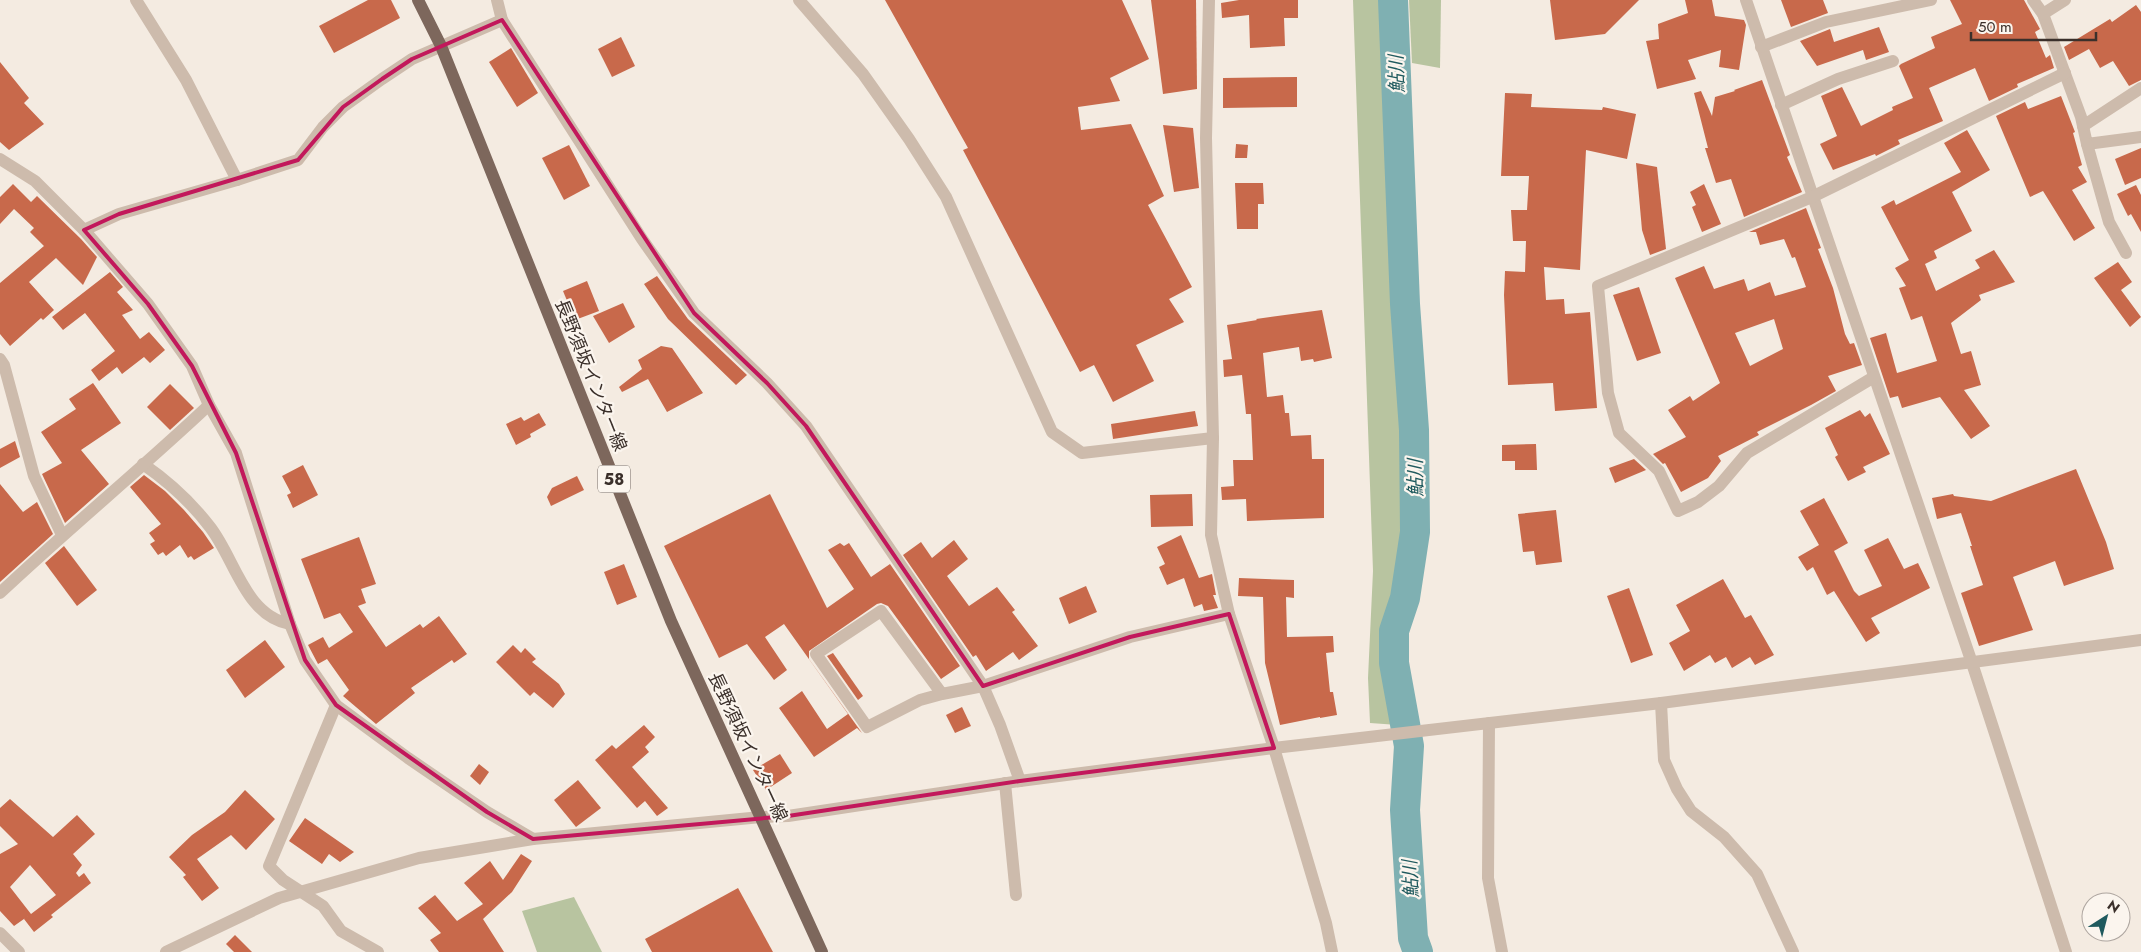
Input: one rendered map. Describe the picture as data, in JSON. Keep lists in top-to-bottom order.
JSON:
{
  "streets": {
    "main road": ["長野須坂インター線", "58"]
  },
  "water": ["鮎川"],
  "scale_bar": "50 m",
  "north": "top right"
}
